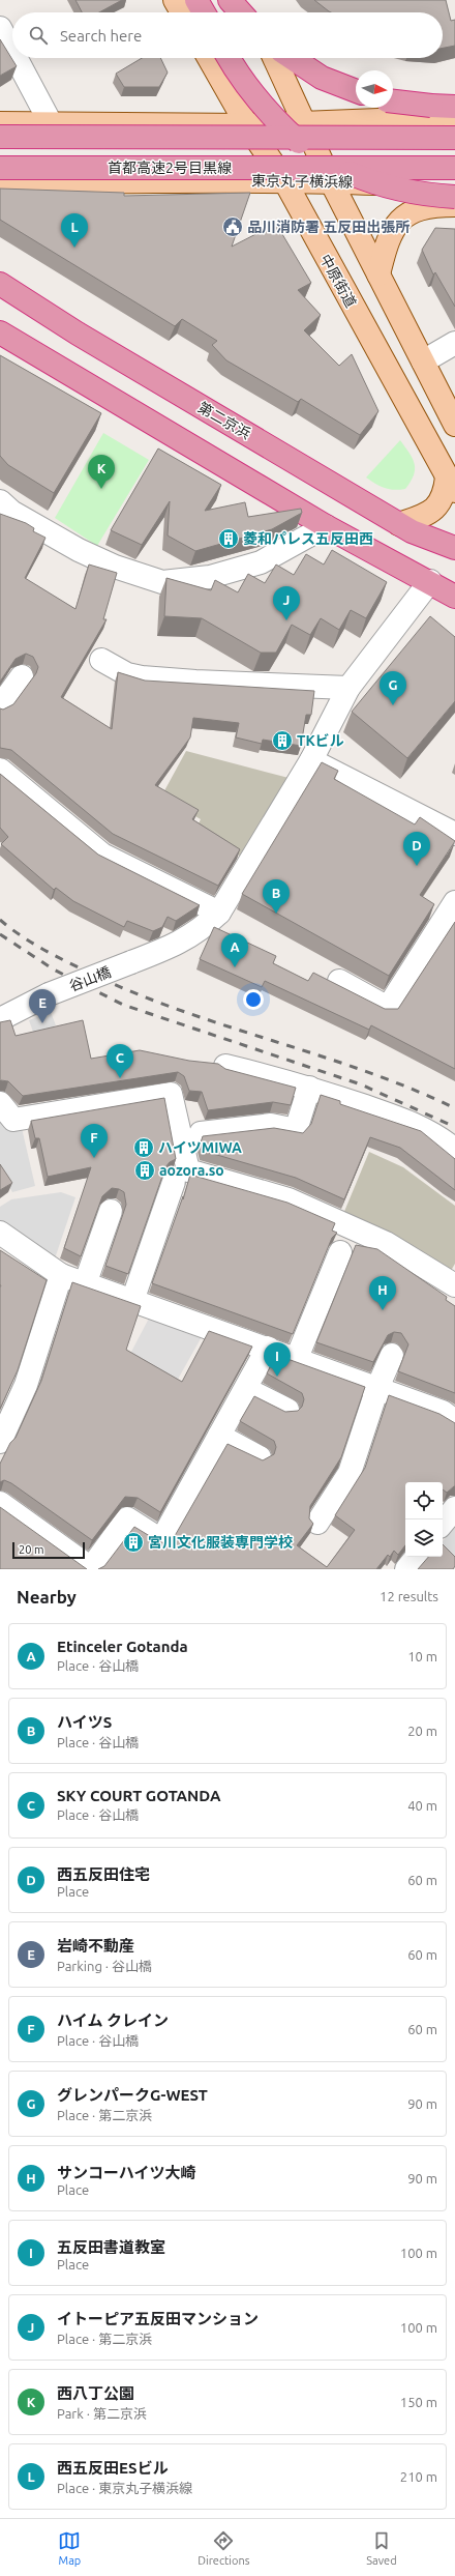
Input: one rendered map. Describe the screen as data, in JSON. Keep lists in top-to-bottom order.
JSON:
{
  "streets": {
    "highway": ["首都高速2号目黒線", "第二京浜"],
    "main road": ["東京丸子横浜線", "中原街道"],
    "street": ["谷山橋"]
  },
  "crossings": [
    ["東京丸子横浜線", "中原街道"]
  ],
  "places": {
    "public building": ["品川消防署 五反田出張所"],
    "building": [
      "菱和パレス五反田西",
      "TKビル",
      "ハイツMIWA",
      "aozora.so",
      "宮川文化服装専門学校"
    ]
  },
  "scale_bar": "20 m",
  "north": "right",
  "page": {
    "search": "Search here",
    "pins": [
      "L",
      "K",
      "J",
      "G",
      "D",
      "B",
      "A",
      "E",
      "C",
      "F",
      "H",
      "I"
    ],
    "scale": "20 m",
    "heading": ["Nearby", "12 results"],
    "list": [
      {
        "mark": "A",
        "name": "Etinceler Gotanda",
        "note": "Place · 谷山橋",
        "value": "10 m"
      },
      {
        "mark": "B",
        "name": "ハイツS",
        "note": "Place · 谷山橋",
        "value": "20 m"
      },
      {
        "mark": "C",
        "name": "SKY COURT GOTANDA",
        "note": "Place · 谷山橋",
        "value": "40 m"
      },
      {
        "mark": "D",
        "name": "西五反田住宅",
        "note": "Place",
        "value": "60 m"
      },
      {
        "mark": "E",
        "name": "岩崎不動産",
        "note": "Parking · 谷山橋",
        "value": "60 m"
      },
      {
        "mark": "F",
        "name": "ハイム クレイン",
        "note": "Place · 谷山橋",
        "value": "60 m"
      },
      {
        "mark": "G",
        "name": "グレンパークG-WEST",
        "note": "Place · 第二京浜",
        "value": "90 m"
      },
      {
        "mark": "H",
        "name": "サンコーハイツ大崎",
        "note": "Place",
        "value": "90 m"
      },
      {
        "mark": "I",
        "name": "五反田書道教室",
        "note": "Place",
        "value": "100 m"
      },
      {
        "mark": "J",
        "name": "イトーピア五反田マンション",
        "note": "Place · 第二京浜",
        "value": "100 m"
      },
      {
        "mark": "K",
        "name": "西八丁公園",
        "note": "Park · 第二京浜",
        "value": "150 m"
      },
      {
        "mark": "L",
        "name": "西五反田ESビル",
        "note": "Place · 東京丸子横浜線",
        "value": "210 m"
      }
    ],
    "nav": ["Map", "Directions", "Saved"]
  }
}
